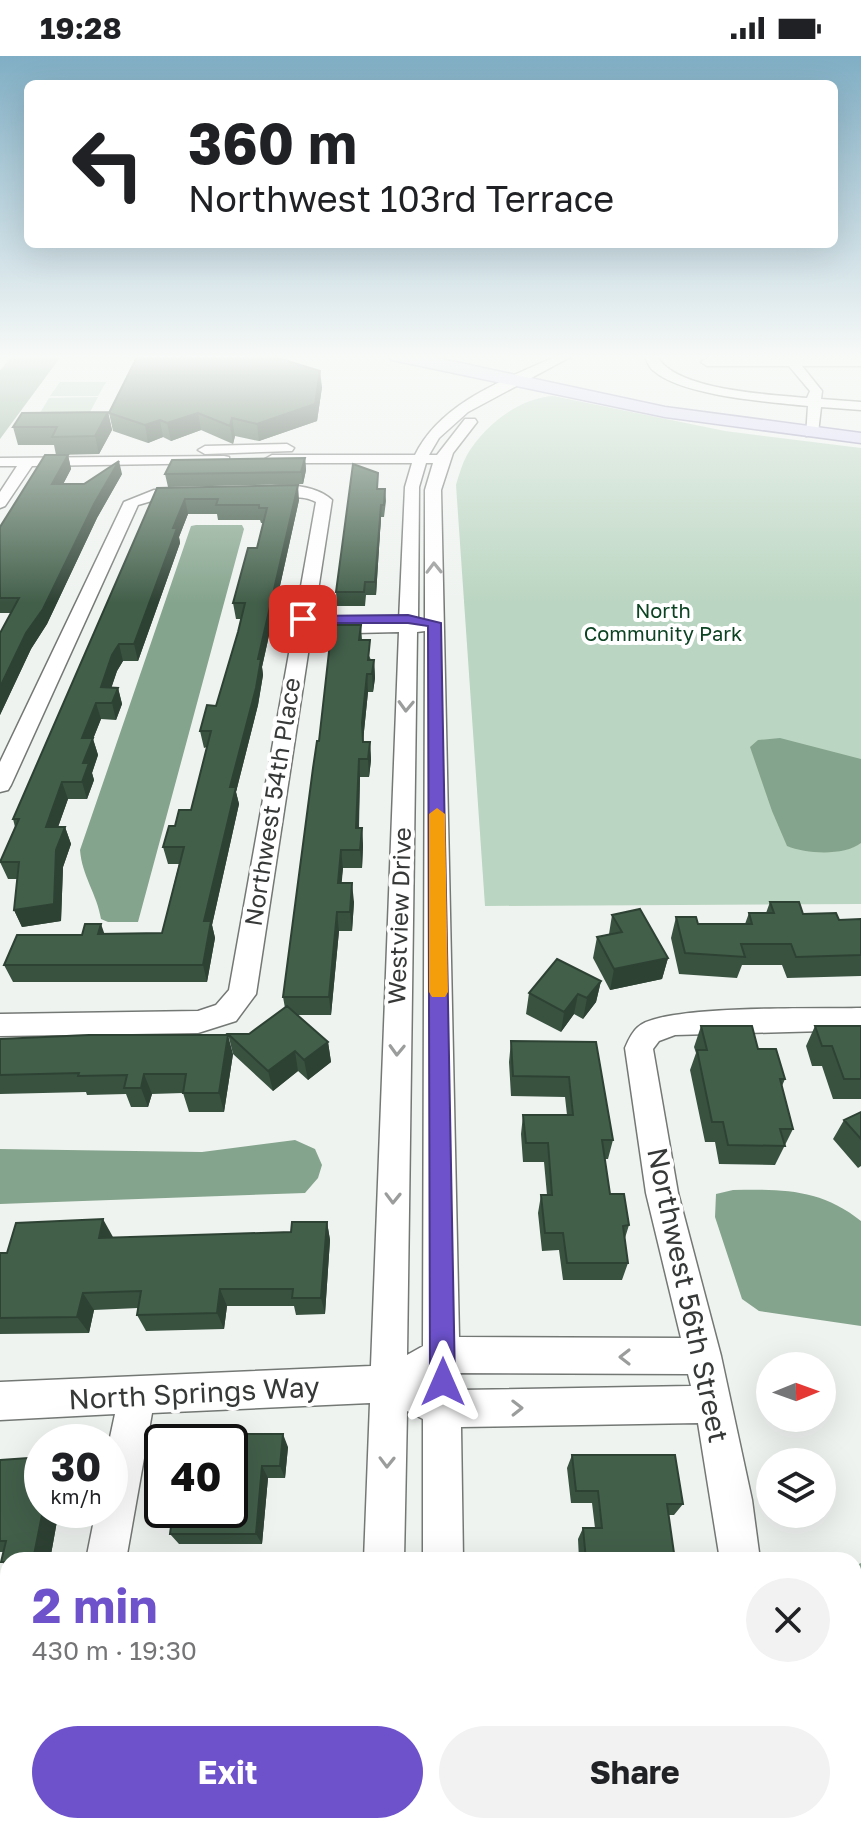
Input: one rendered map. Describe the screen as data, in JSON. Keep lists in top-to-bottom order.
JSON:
{
  "streets": {
    "street": [
      "Northwest 54th Place",
      "Westview Drive",
      "Northwest 56th Street",
      "North Springs Way"
    ]
  },
  "crossings": [
    ["Westview Drive", "North Springs Way"]
  ],
  "parks": ["North Community Park"],
  "north": "right",
  "page": {
    "status": "19:28",
    "turn": ["360 m", "Northwest 103rd Terrace"],
    "speed": "30 km/h",
    "limit": "40",
    "heading": ["2 min", "430 m · 19:30"],
    "buttons": ["Exit", "Share"]
  }
}
